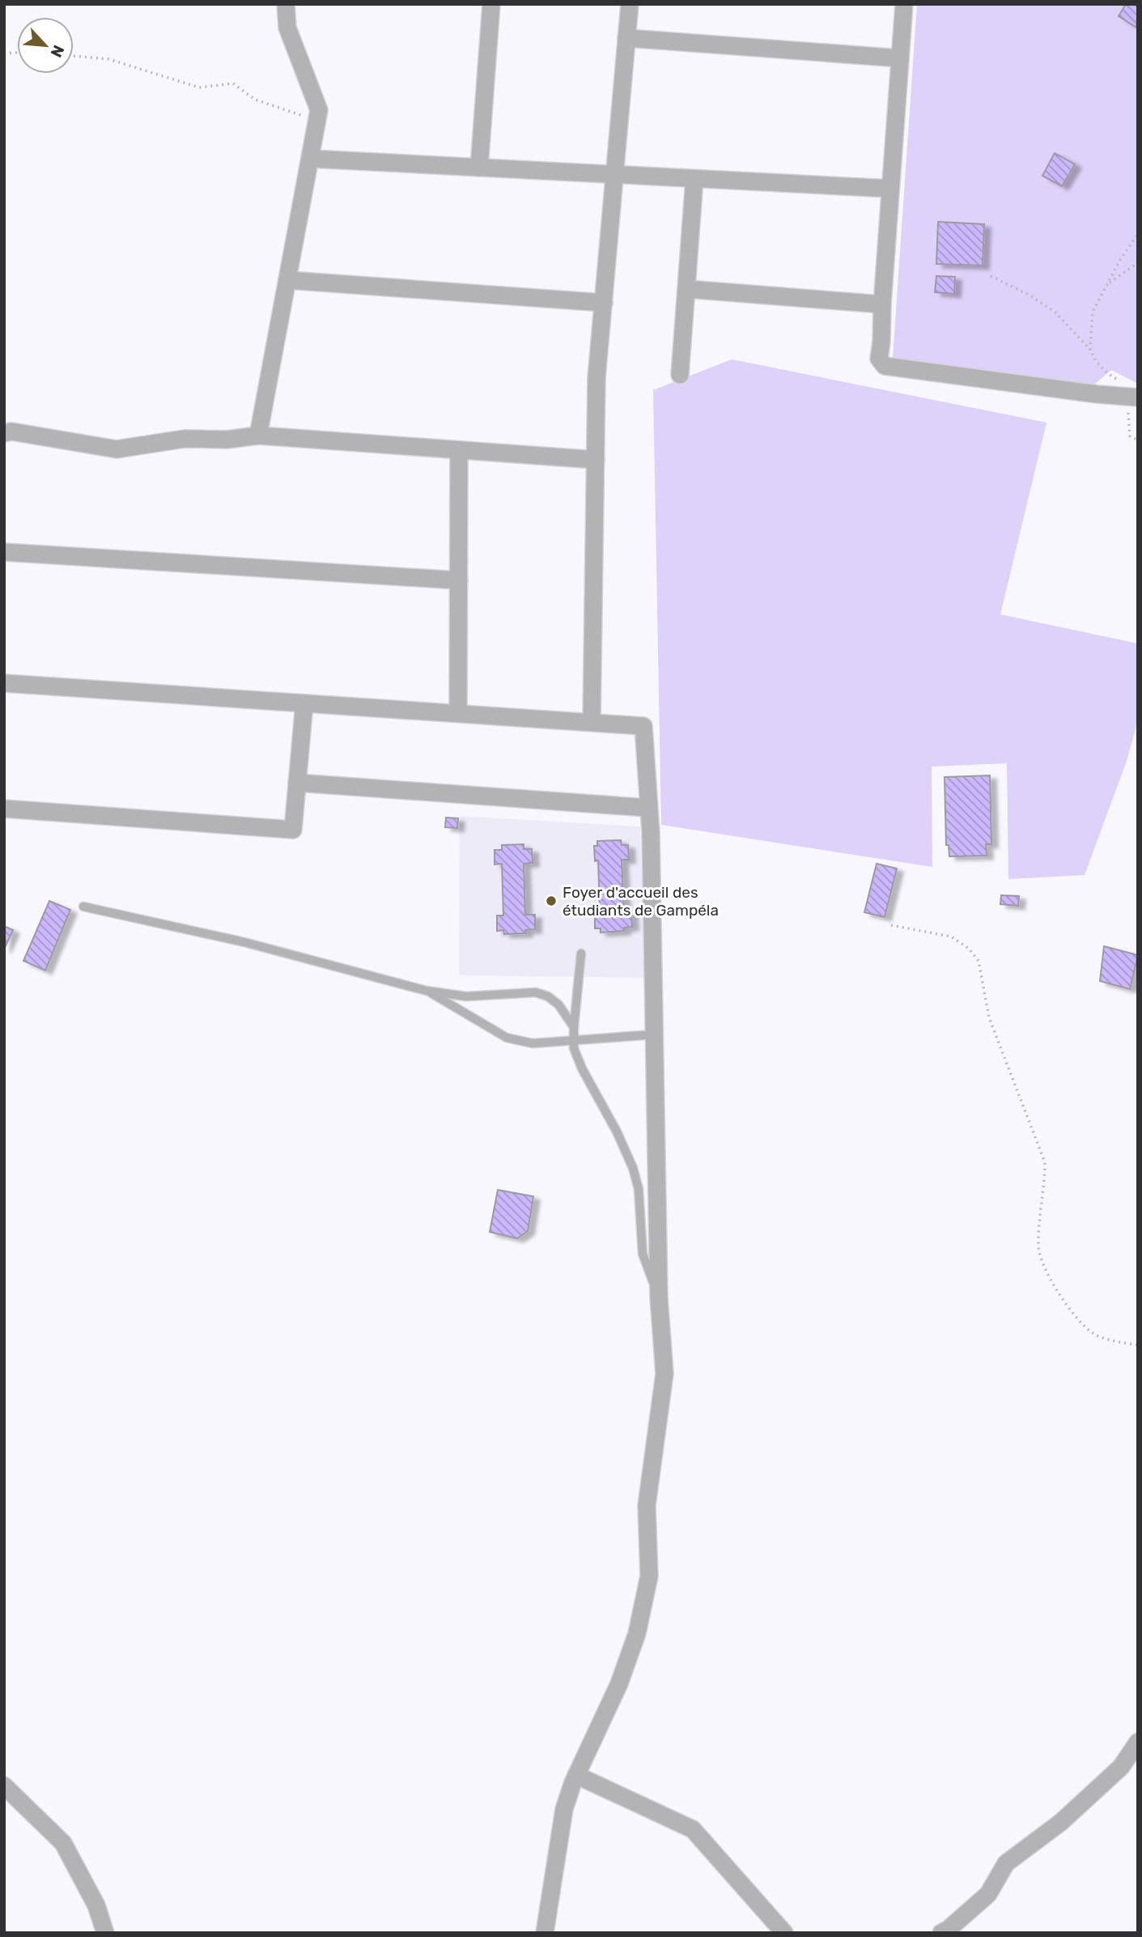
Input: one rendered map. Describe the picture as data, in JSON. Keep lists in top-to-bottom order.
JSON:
{
  "places": ["Foyer d'accueil des étudiants de Gampéla"],
  "north": "bottom right"
}
